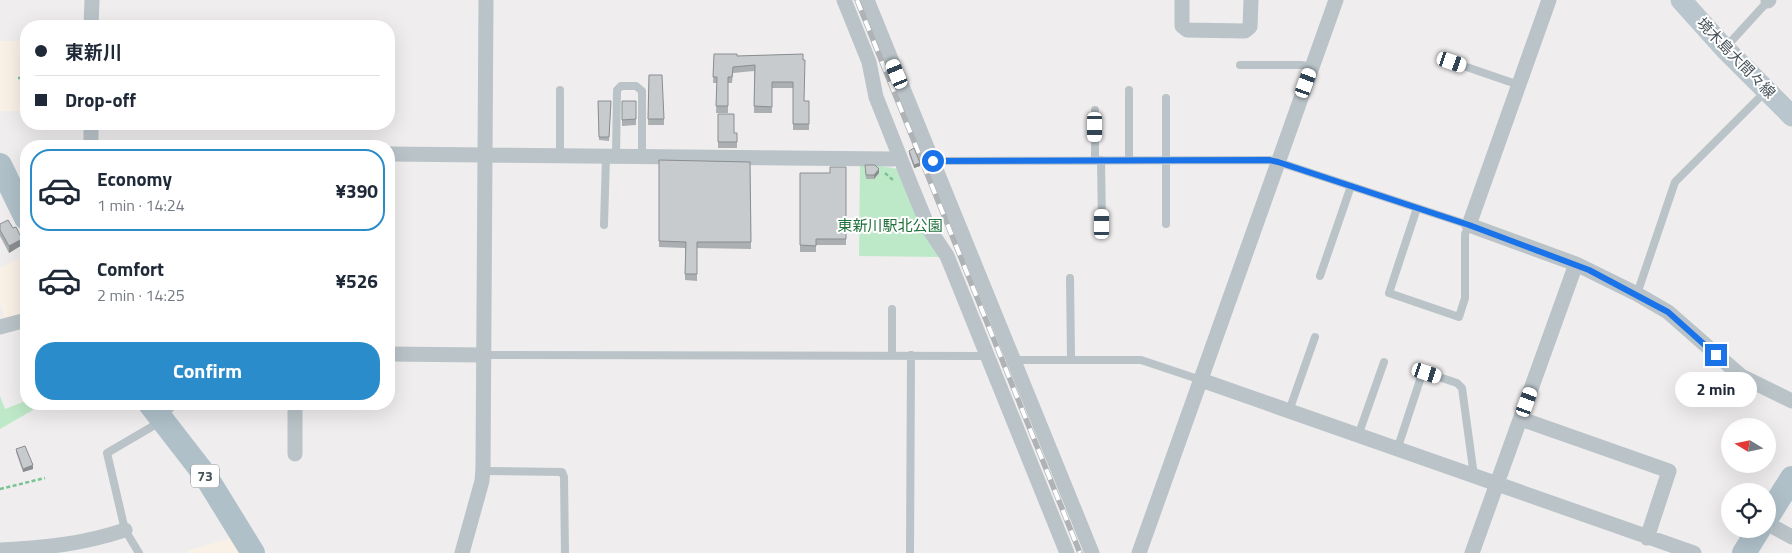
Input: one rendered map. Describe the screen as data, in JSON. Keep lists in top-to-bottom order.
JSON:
{
  "streets": {
    "main road": ["境木島大間々線", "73"]
  },
  "parks": ["東新川駅北公園"],
  "north": "left",
  "page": {
    "banner": ["東新川", "Drop-off"],
    "list": [
      {
        "name": "Economy",
        "note": "1 min · 14:24",
        "value": "¥390"
      },
      {
        "name": "Comfort",
        "note": "2 min · 14:25",
        "value": "¥526"
      }
    ],
    "buttons": "Confirm",
    "bubble": "2 min"
  }
}
